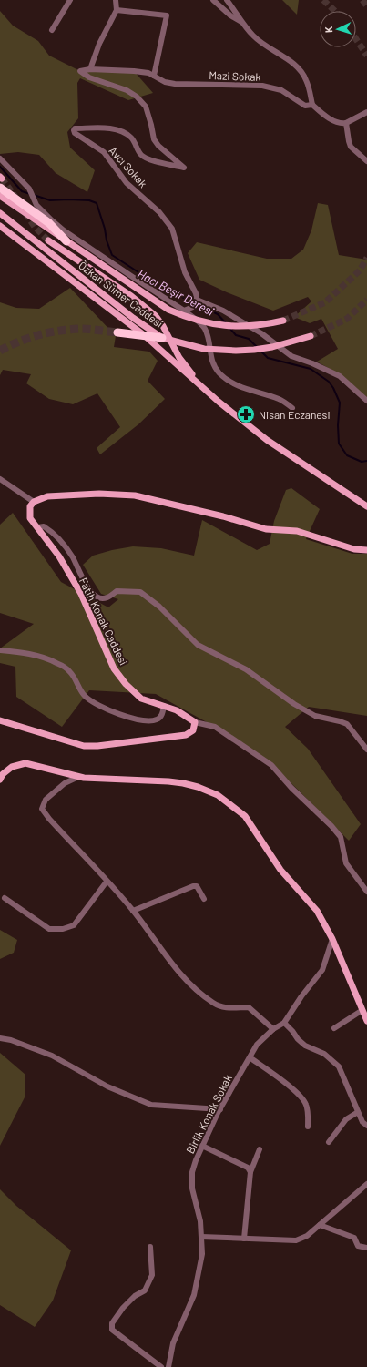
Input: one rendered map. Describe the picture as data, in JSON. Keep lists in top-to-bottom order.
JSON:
{
  "streets": {
    "main road": ["Özkan Sümer Caddesi", "Fatih Konak Caddesi"],
    "street": ["Mazi Sokak", "Avcı Sokak", "Birlik Konak Sokak"]
  },
  "water": ["Hacı Beşir Deresi"],
  "places": {
    "pharmacy": ["Nisan Eczanesi"]
  },
  "north": "left"
}
